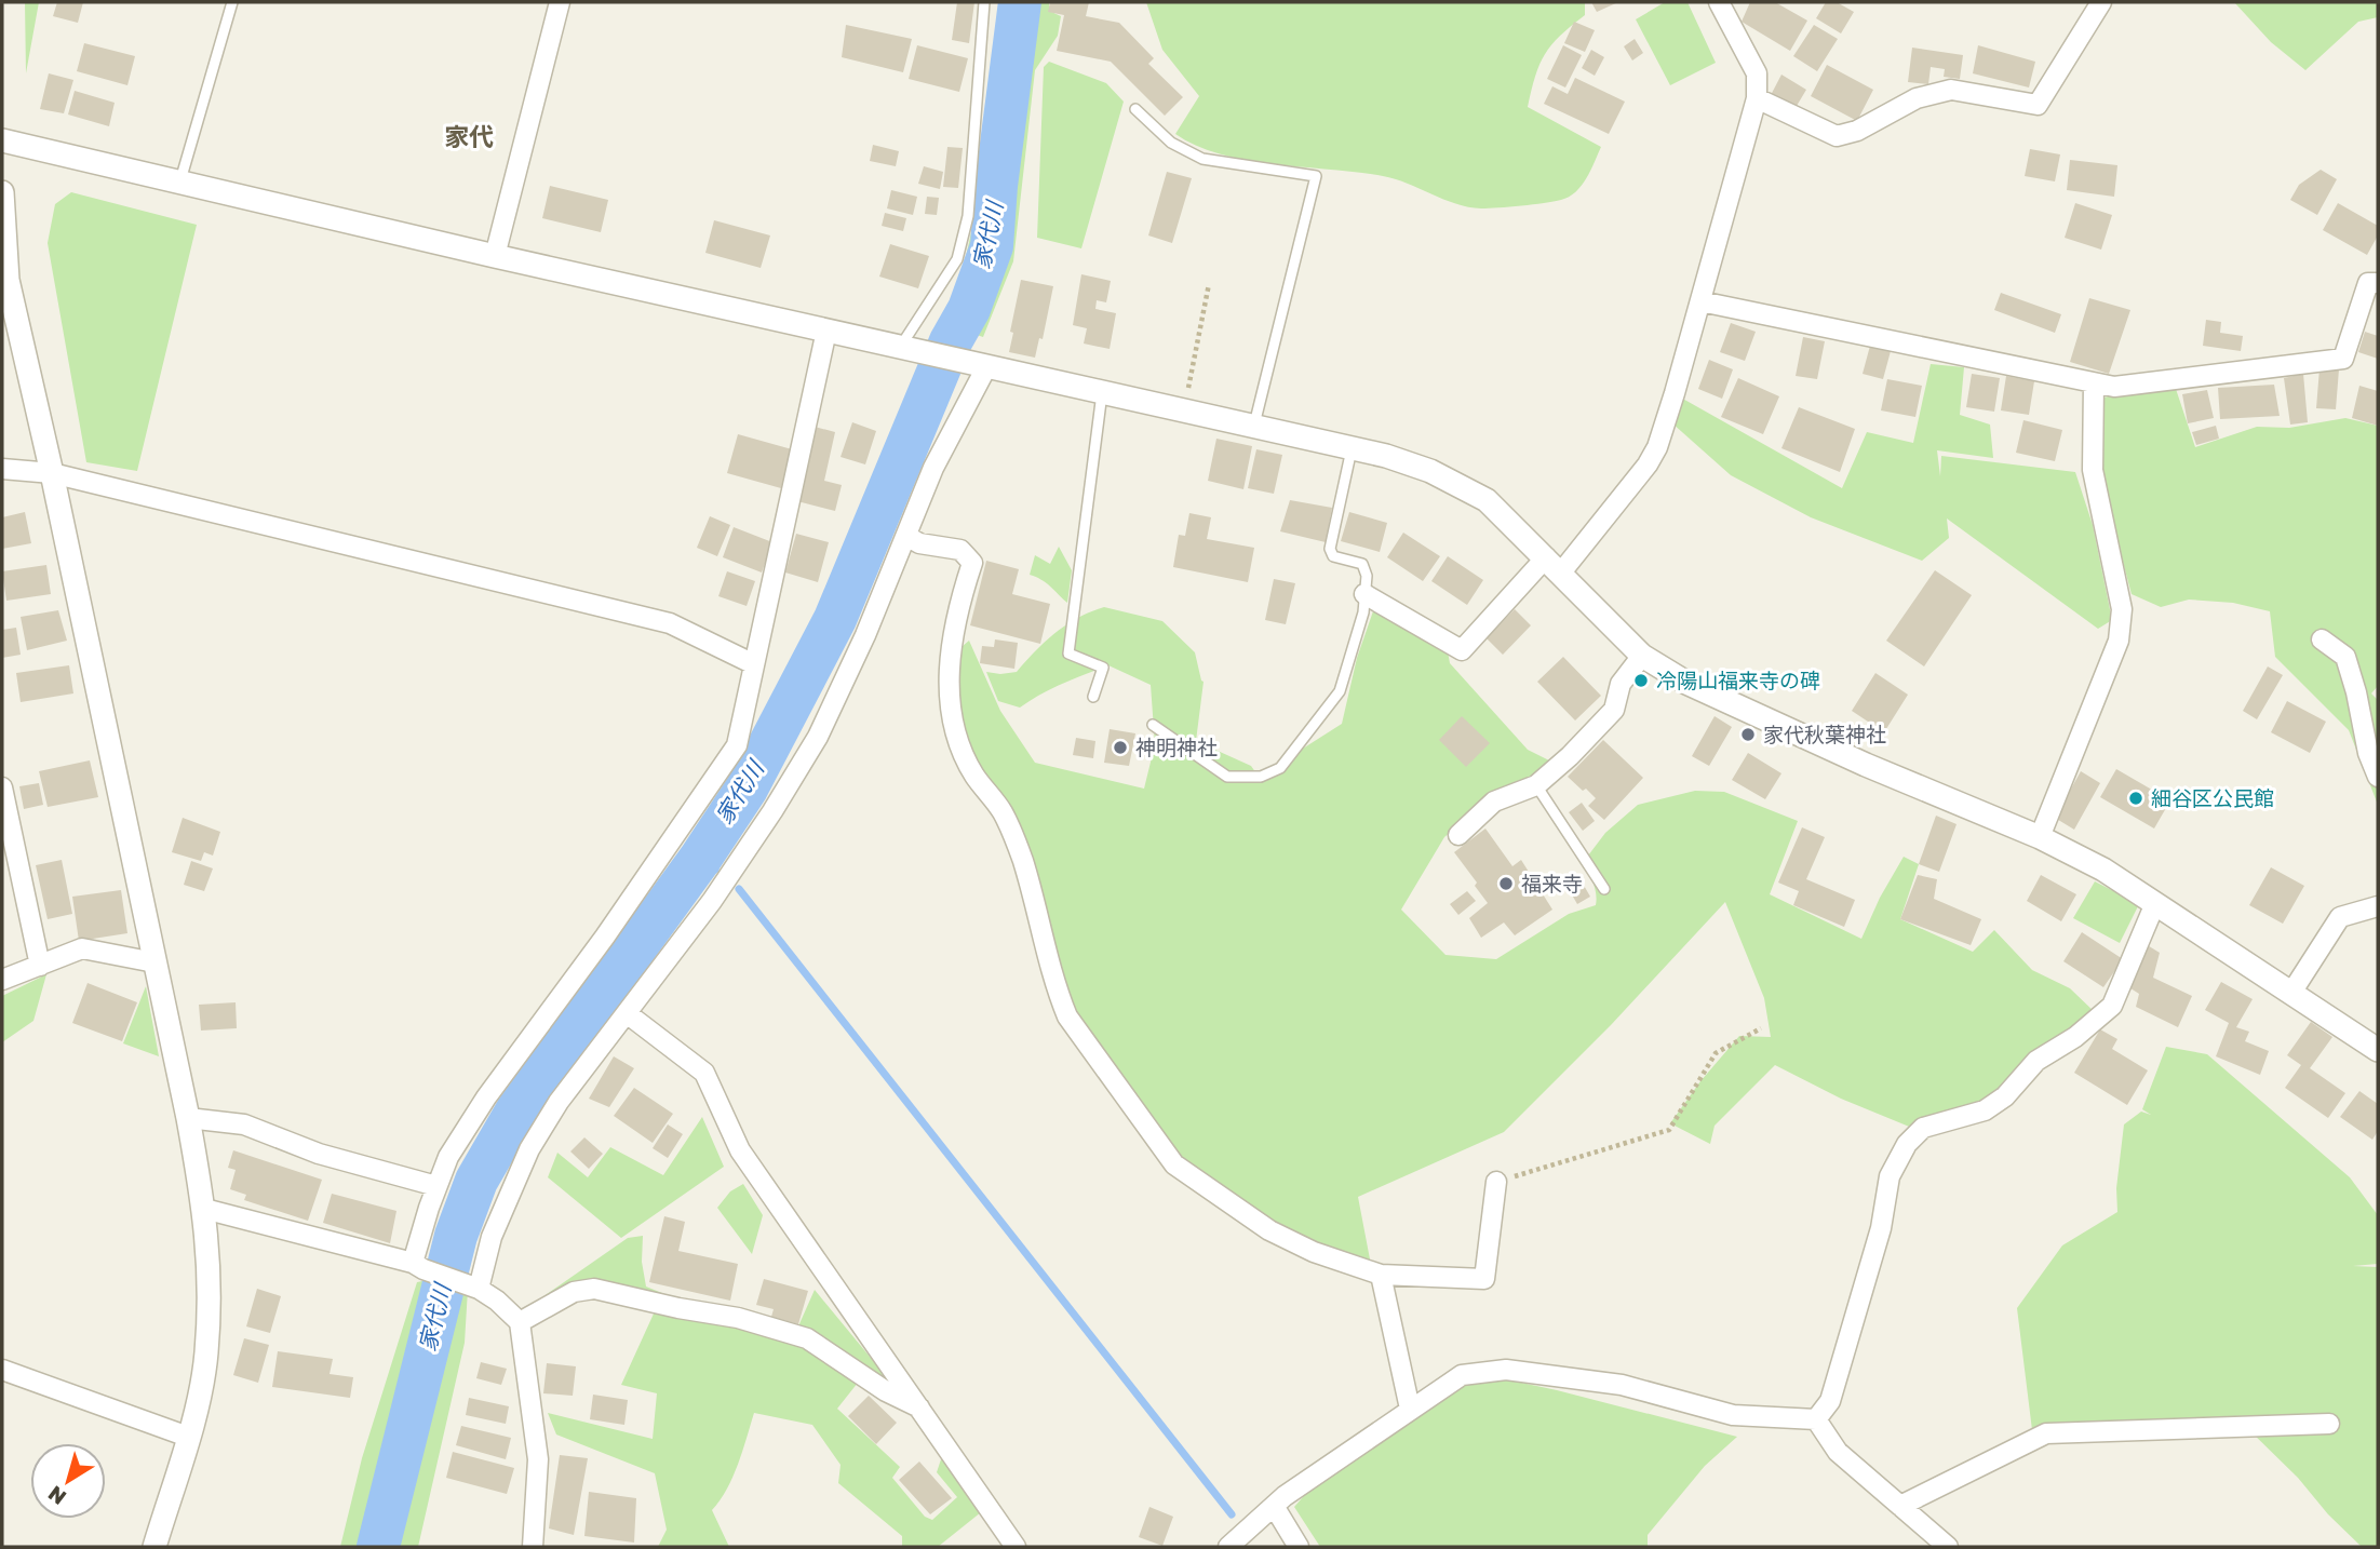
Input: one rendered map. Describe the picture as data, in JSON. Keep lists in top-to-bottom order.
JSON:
{
  "districts": ["家代"],
  "water": ["家代川"],
  "places": [
    "冷陽山福来寺の碑",
    "家代秋葉神社",
    "神明神社",
    "細谷区公民館",
    "福来寺"
  ],
  "north": "bottom left"
}
